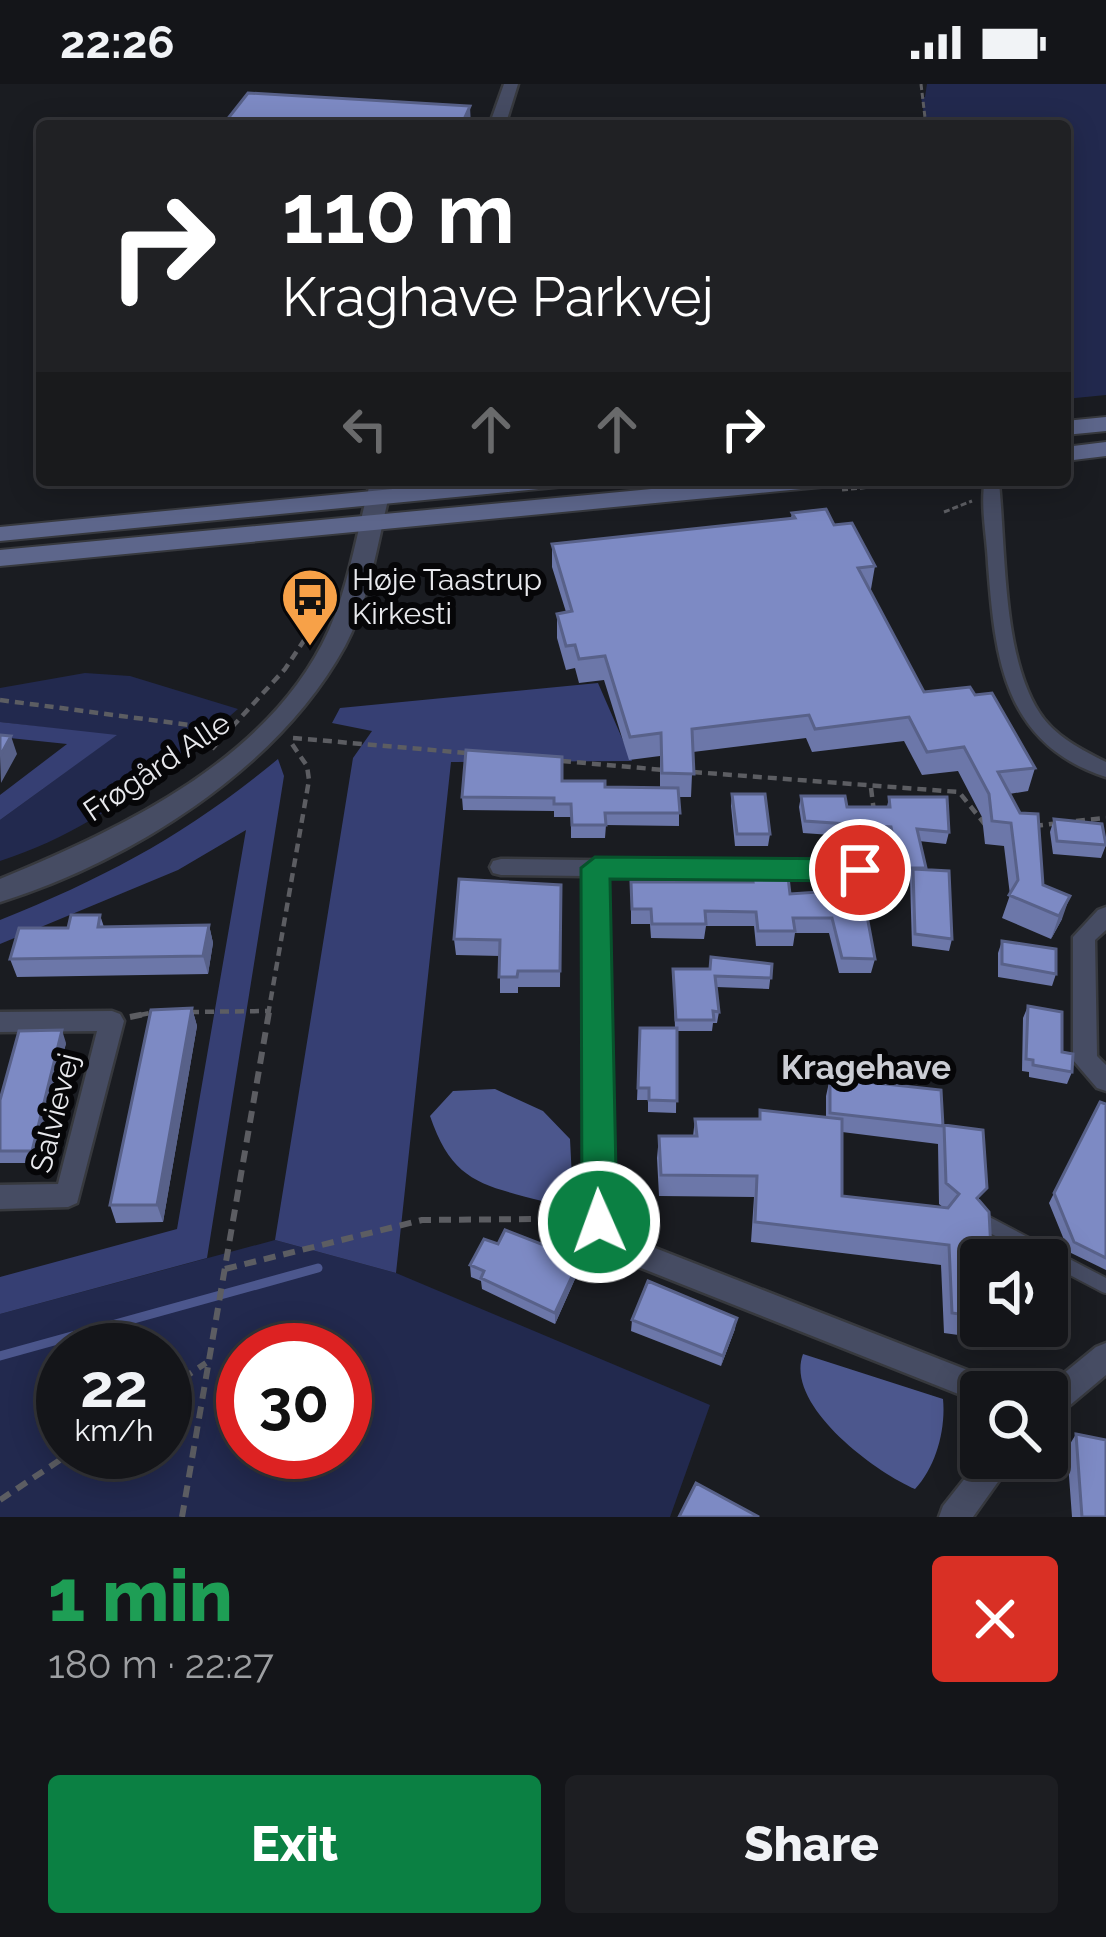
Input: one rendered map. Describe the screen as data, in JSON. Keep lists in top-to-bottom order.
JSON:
{
  "streets": {
    "street": ["Frøgård Alle", "Salvievej"]
  },
  "districts": ["Kragehave"],
  "places": {
    "bus stop": ["Høje Taastrup Kirkesti"]
  },
  "page": {
    "status": "22:26",
    "turn": ["110 m", "Kraghave Parkvej"],
    "speed": "22 km/h",
    "limit": "30",
    "heading": ["1 min", "180 m · 22:27"],
    "buttons": ["Exit", "Share"]
  }
}
